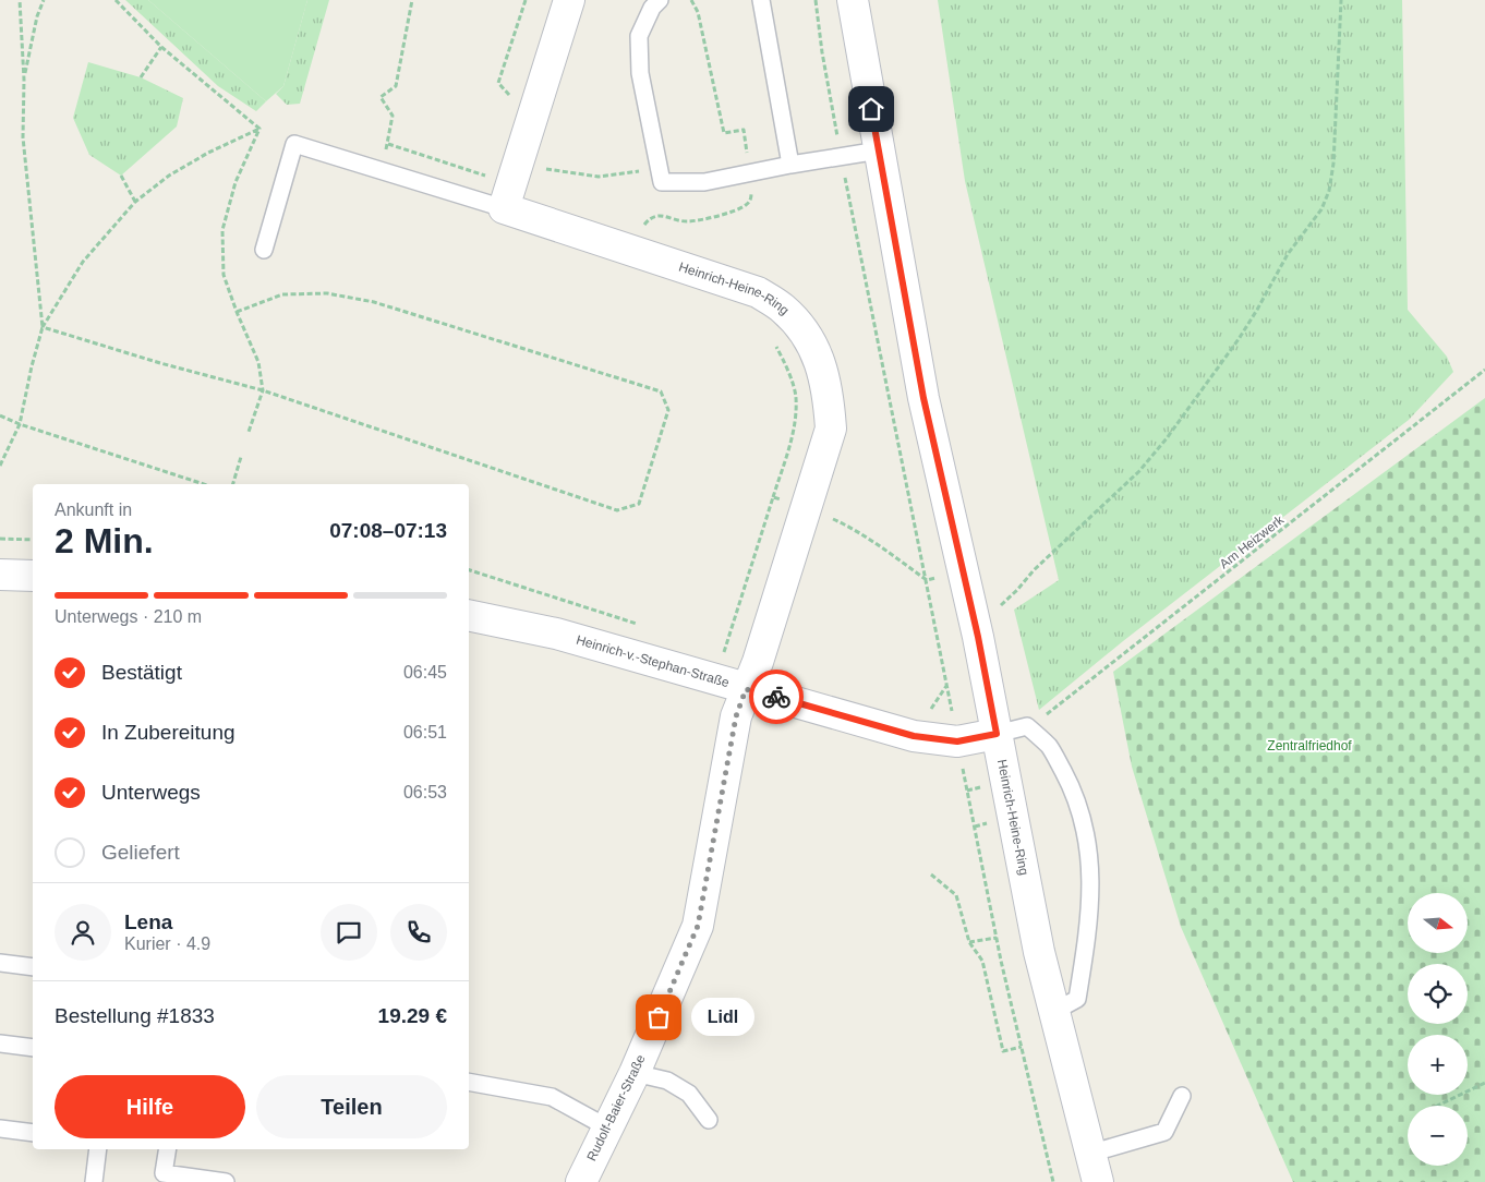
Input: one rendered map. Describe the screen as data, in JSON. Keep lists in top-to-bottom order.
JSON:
{
  "streets": {
    "street": ["Heinrich-Heine-Ring", "Heinrich-v.-Stephan-Straße", "Rudolf-Baier-Straße"],
    "path": ["Am Heizwerk"]
  },
  "crossings": [
    ["Heinrich-Heine-Ring", "Heinrich-v.-Stephan-Straße"],
    ["Heinrich-Heine-Ring", "Rudolf-Baier-Straße"],
    ["Heinrich-v.-Stephan-Straße", "Rudolf-Baier-Straße"]
  ],
  "parks": ["Zentralfriedhof"],
  "places": ["Lidl"],
  "north": "right",
  "page": {
    "heading": ["2 Min.", "Ankunft in", "07:08–07:13"],
    "panel": [
      "Lena",
      "Kurier · 4.9",
      "Bestellung #1833",
      "19.29 €"
    ],
    "bar": "Unterwegs · 210 m",
    "list": [
      ["Bestätigt", "06:45"],
      ["In Zubereitung", "06:51"],
      ["Unterwegs", "06:53"],
      "Geliefert"
    ],
    "map_buttons": ["+", "−"],
    "bubble": "Lidl",
    "buttons": ["Hilfe", "Teilen"]
  }
}
